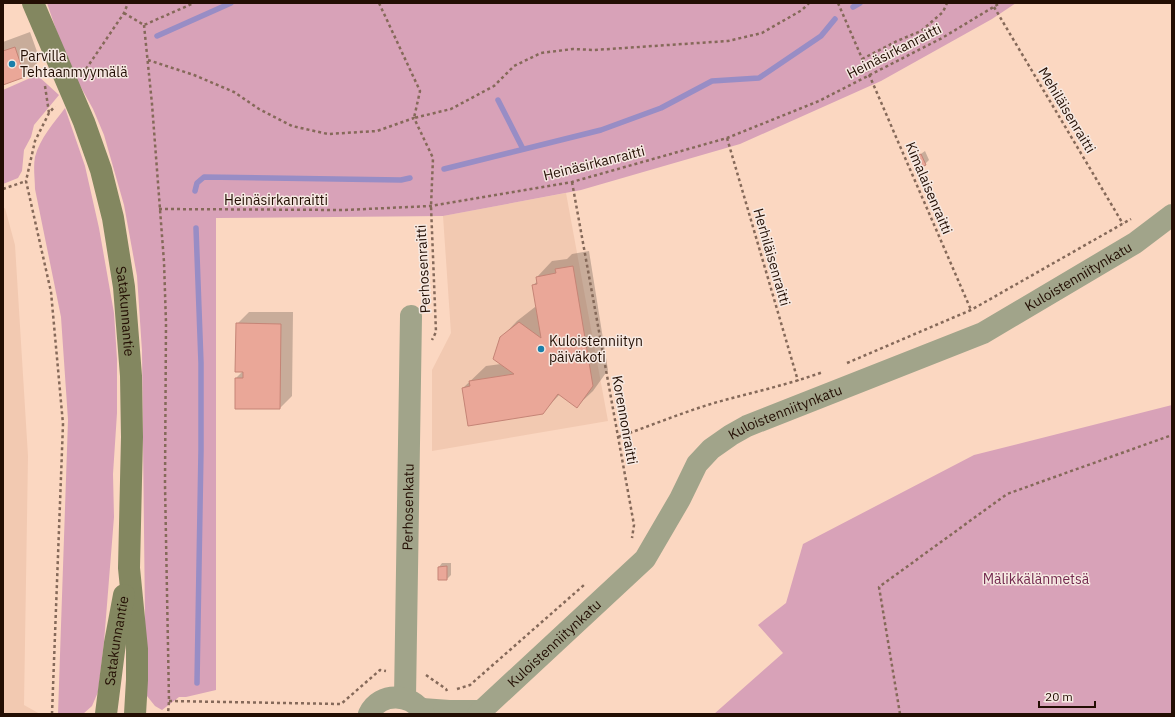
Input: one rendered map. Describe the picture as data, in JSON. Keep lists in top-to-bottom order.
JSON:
{
  "streets": {
    "main road": ["Satakunnantie"],
    "street": ["Kuloistenniitynkatu", "Perhosenkatu"],
    "path": [
      "Heinäsirkanraitti",
      "Mehiläisenraitti",
      "Kimalaisenraitti",
      "Herhiläisenraitti",
      "Perhosenraitti",
      "Korennonraitti"
    ]
  },
  "crossings": [
    ["Heinäsirkanraitti", "Mehiläisenraitti"],
    ["Heinäsirkanraitti", "Kimalaisenraitti"],
    ["Heinäsirkanraitti", "Herhiläisenraitti"],
    ["Heinäsirkanraitti", "Perhosenraitti"],
    ["Heinäsirkanraitti", "Korennonraitti"],
    ["Kuloistenniitynkatu", "Perhosenkatu"]
  ],
  "parks": ["Mälikkälänmetsä"],
  "places": ["Parvilla Tehtaanmyymälä", "Kuloistenniityn päiväkoti"],
  "scale_bar": "20 m"
}
